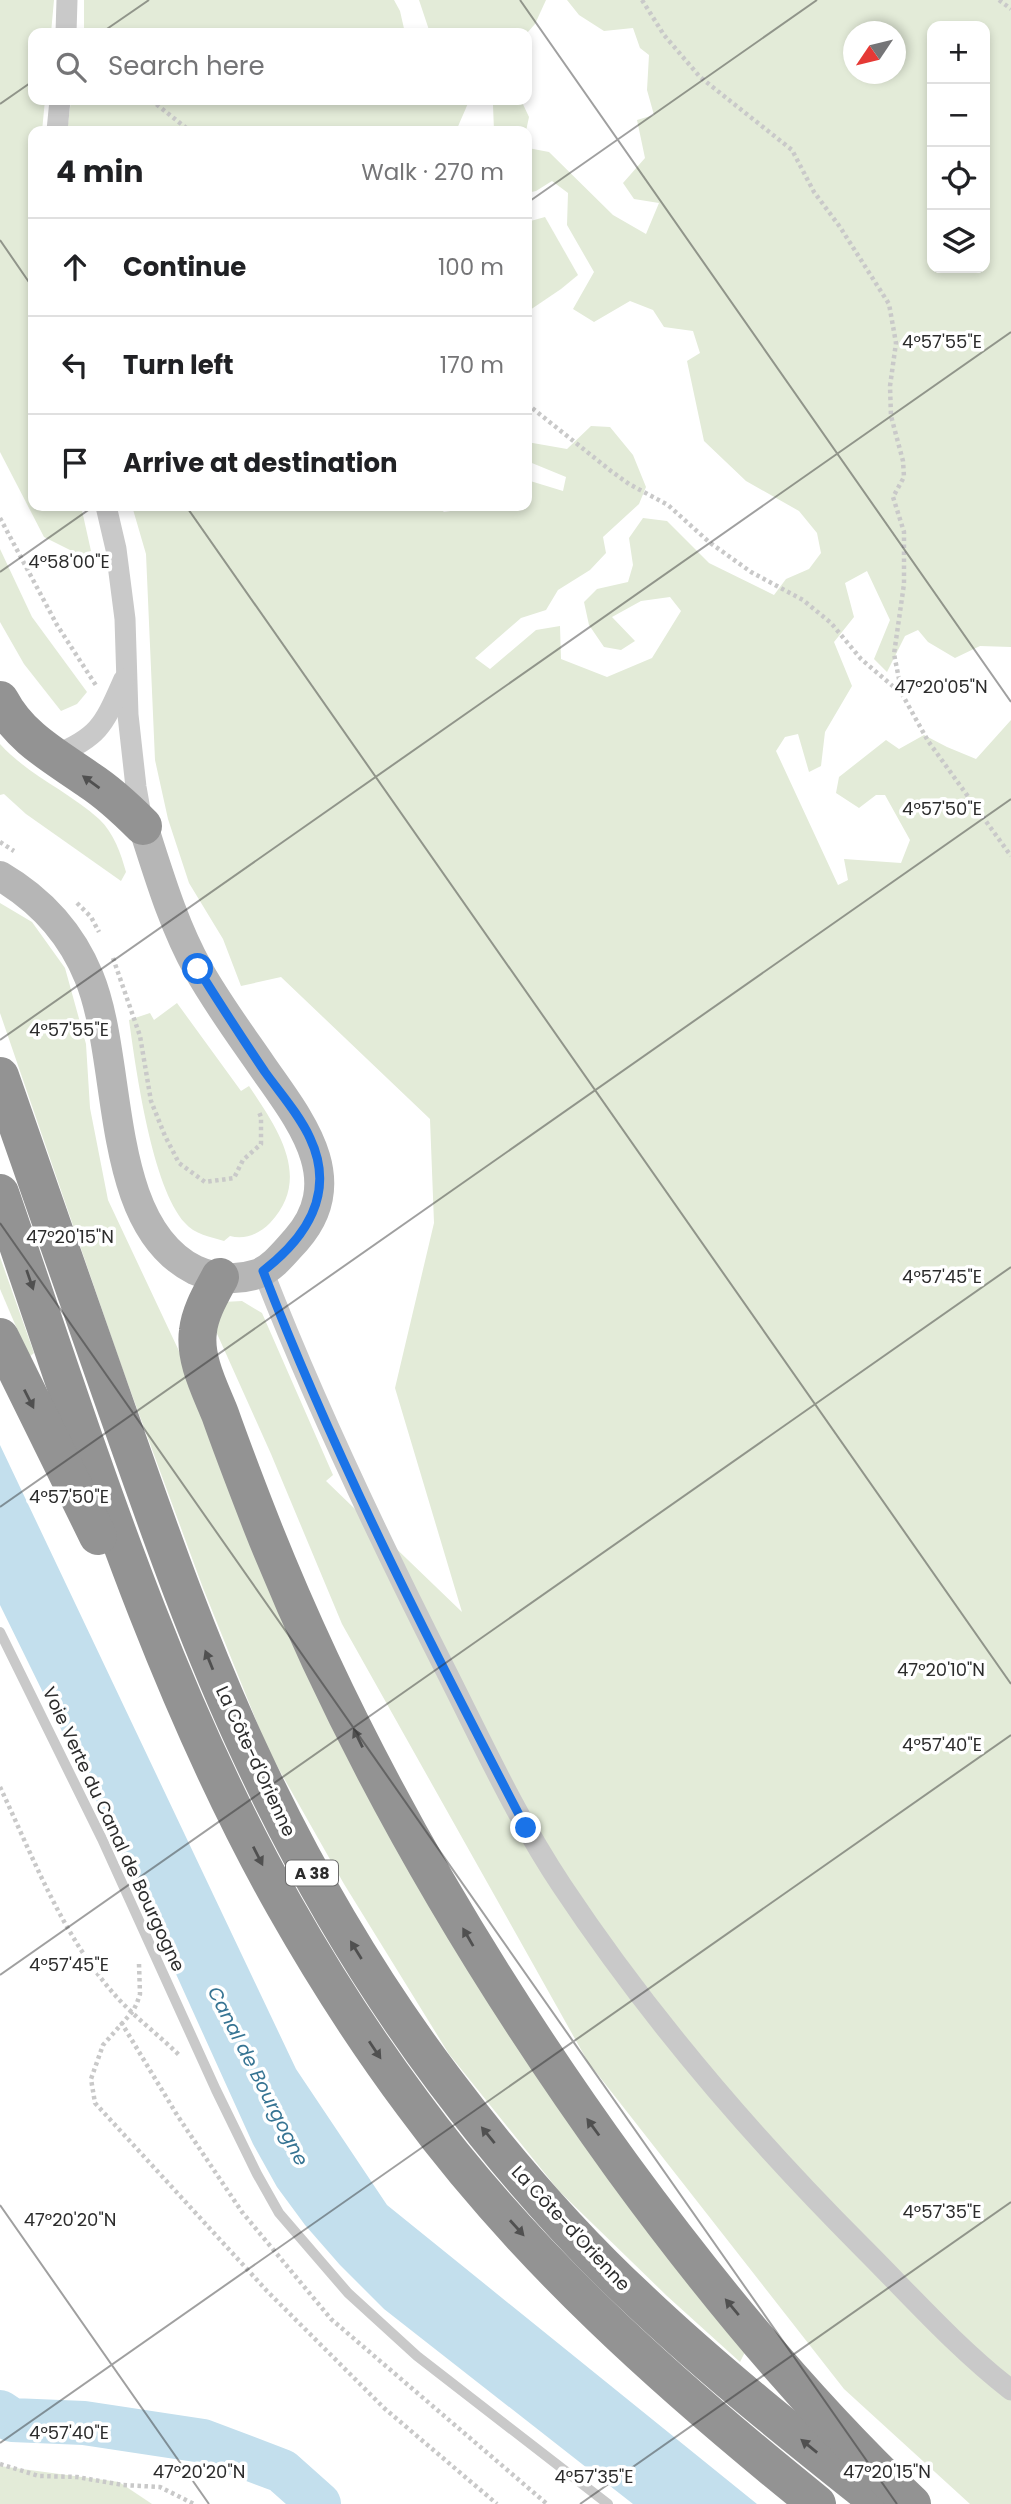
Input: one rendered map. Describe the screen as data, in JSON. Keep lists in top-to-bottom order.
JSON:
{
  "streets": {
    "highway": ["La Côte-d'Orienne", "A 38"],
    "lane": ["Voie Verte du Canal de Bourgogne"]
  },
  "water": ["Canal de Bourgogne"],
  "north": "bottom left",
  "page": {
    "map_buttons": ["+", "−"],
    "search": "Search here",
    "heading": ["4 min", "Walk · 270 m"],
    "list": [
      ["Continue", "100 m"],
      ["Turn left", "170 m"],
      "Arrive at destination"
    ]
  },
  "coordinates": [
    "4°57'55\"E",
    "4°58'00\"E",
    "47°20'05\"N",
    "4°57'50\"E",
    "47°20'15\"N",
    "4°57'45\"E",
    "47°20'10\"N",
    "4°57'40\"E",
    "4°57'35\"E",
    "47°20'20\"N"
  ]
}
